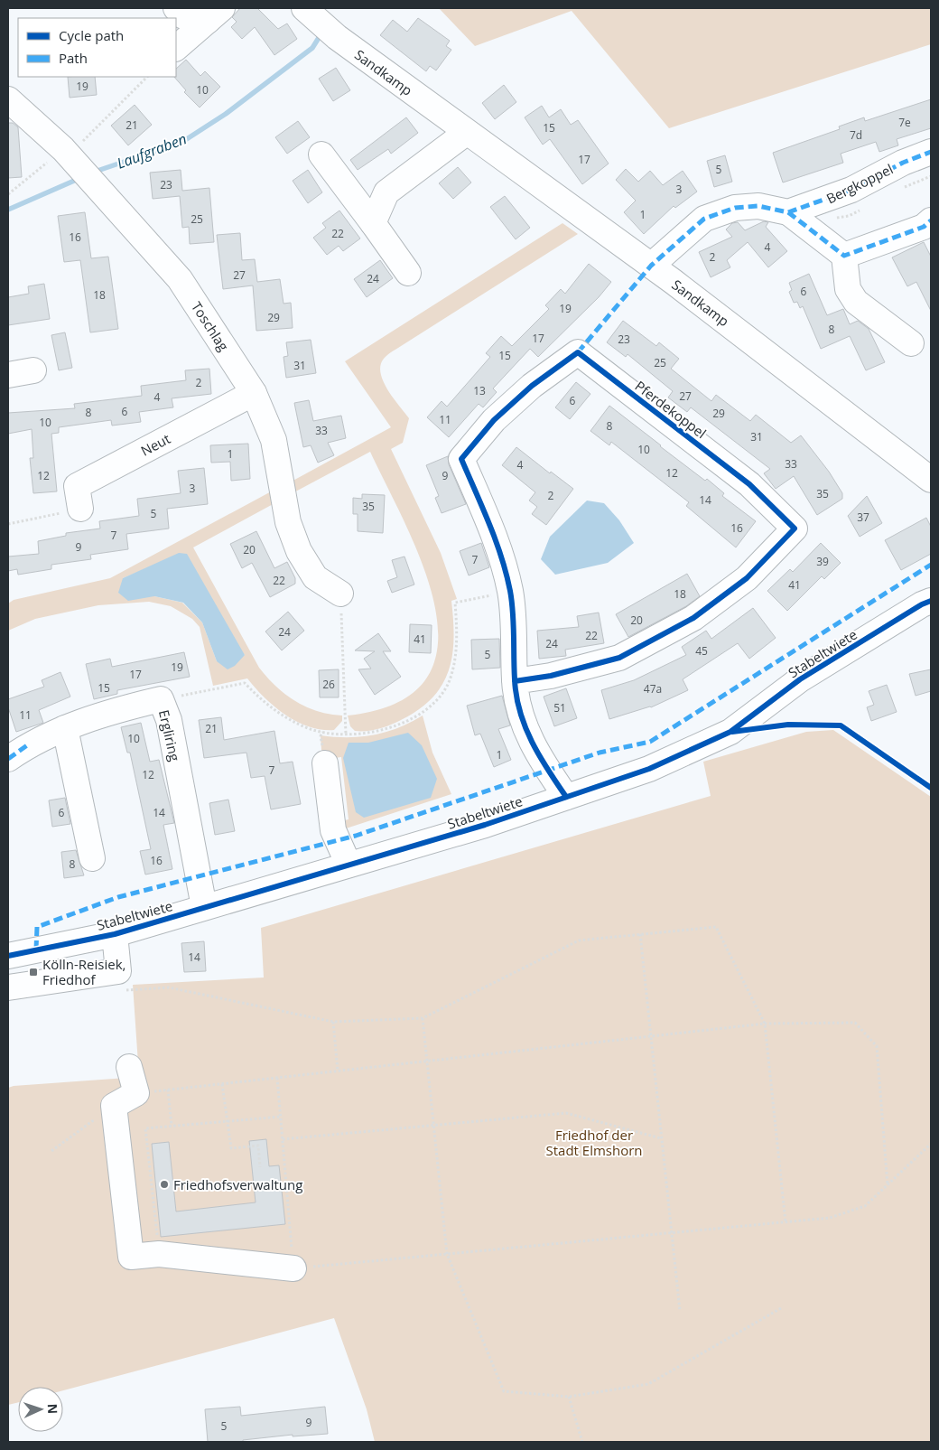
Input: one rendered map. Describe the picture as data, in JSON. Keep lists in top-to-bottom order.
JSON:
{
  "streets": {
    "street": [
      "Sandkamp",
      "Bergkoppel",
      "Toschlag",
      "Pferdekoppel",
      "Neut",
      "Stabeltwiete",
      "Ergliring"
    ]
  },
  "crossings": [
    ["Toschlag", "Neut"],
    ["Pferdekoppel", "Stabeltwiete"],
    ["Stabeltwiete", "Ergliring"]
  ],
  "water": ["Laufgraben"],
  "parks": ["Friedhof der Stadt Elmshorn"],
  "places": {
    "transit": ["Kölln-Reisiek, Friedhof"],
    "other": ["Friedhofsverwaltung"]
  },
  "house_numbers": [
    "19",
    "10",
    "7e",
    "21",
    "15",
    "7d",
    "17",
    "5",
    "23",
    "3",
    "1",
    "25",
    "22",
    "16",
    "4",
    "2",
    "27",
    "24",
    "6",
    "18",
    "19",
    "29",
    "8",
    "17",
    "23",
    "15",
    "25",
    "31",
    "2",
    "13",
    "27",
    "4",
    "6",
    "6",
    "8",
    "29",
    "11",
    "10",
    "8",
    "33",
    "31",
    "10",
    "1",
    "33",
    "4",
    "12",
    "12",
    "9",
    "3",
    "35",
    "2",
    "14",
    "35",
    "5",
    "37",
    "16",
    "7",
    "9",
    "20",
    "7",
    "39",
    "22",
    "41",
    "18",
    "20",
    "24",
    "22",
    "41",
    "24",
    "45",
    "5",
    "19",
    "17",
    "26",
    "15",
    "47a",
    "51",
    "11",
    "21",
    "10",
    "1",
    "7",
    "12",
    "6",
    "14",
    "16",
    "8",
    "14",
    "9",
    "5"
  ],
  "legend": ["Cycle path", "Path"],
  "north": "right"
}
